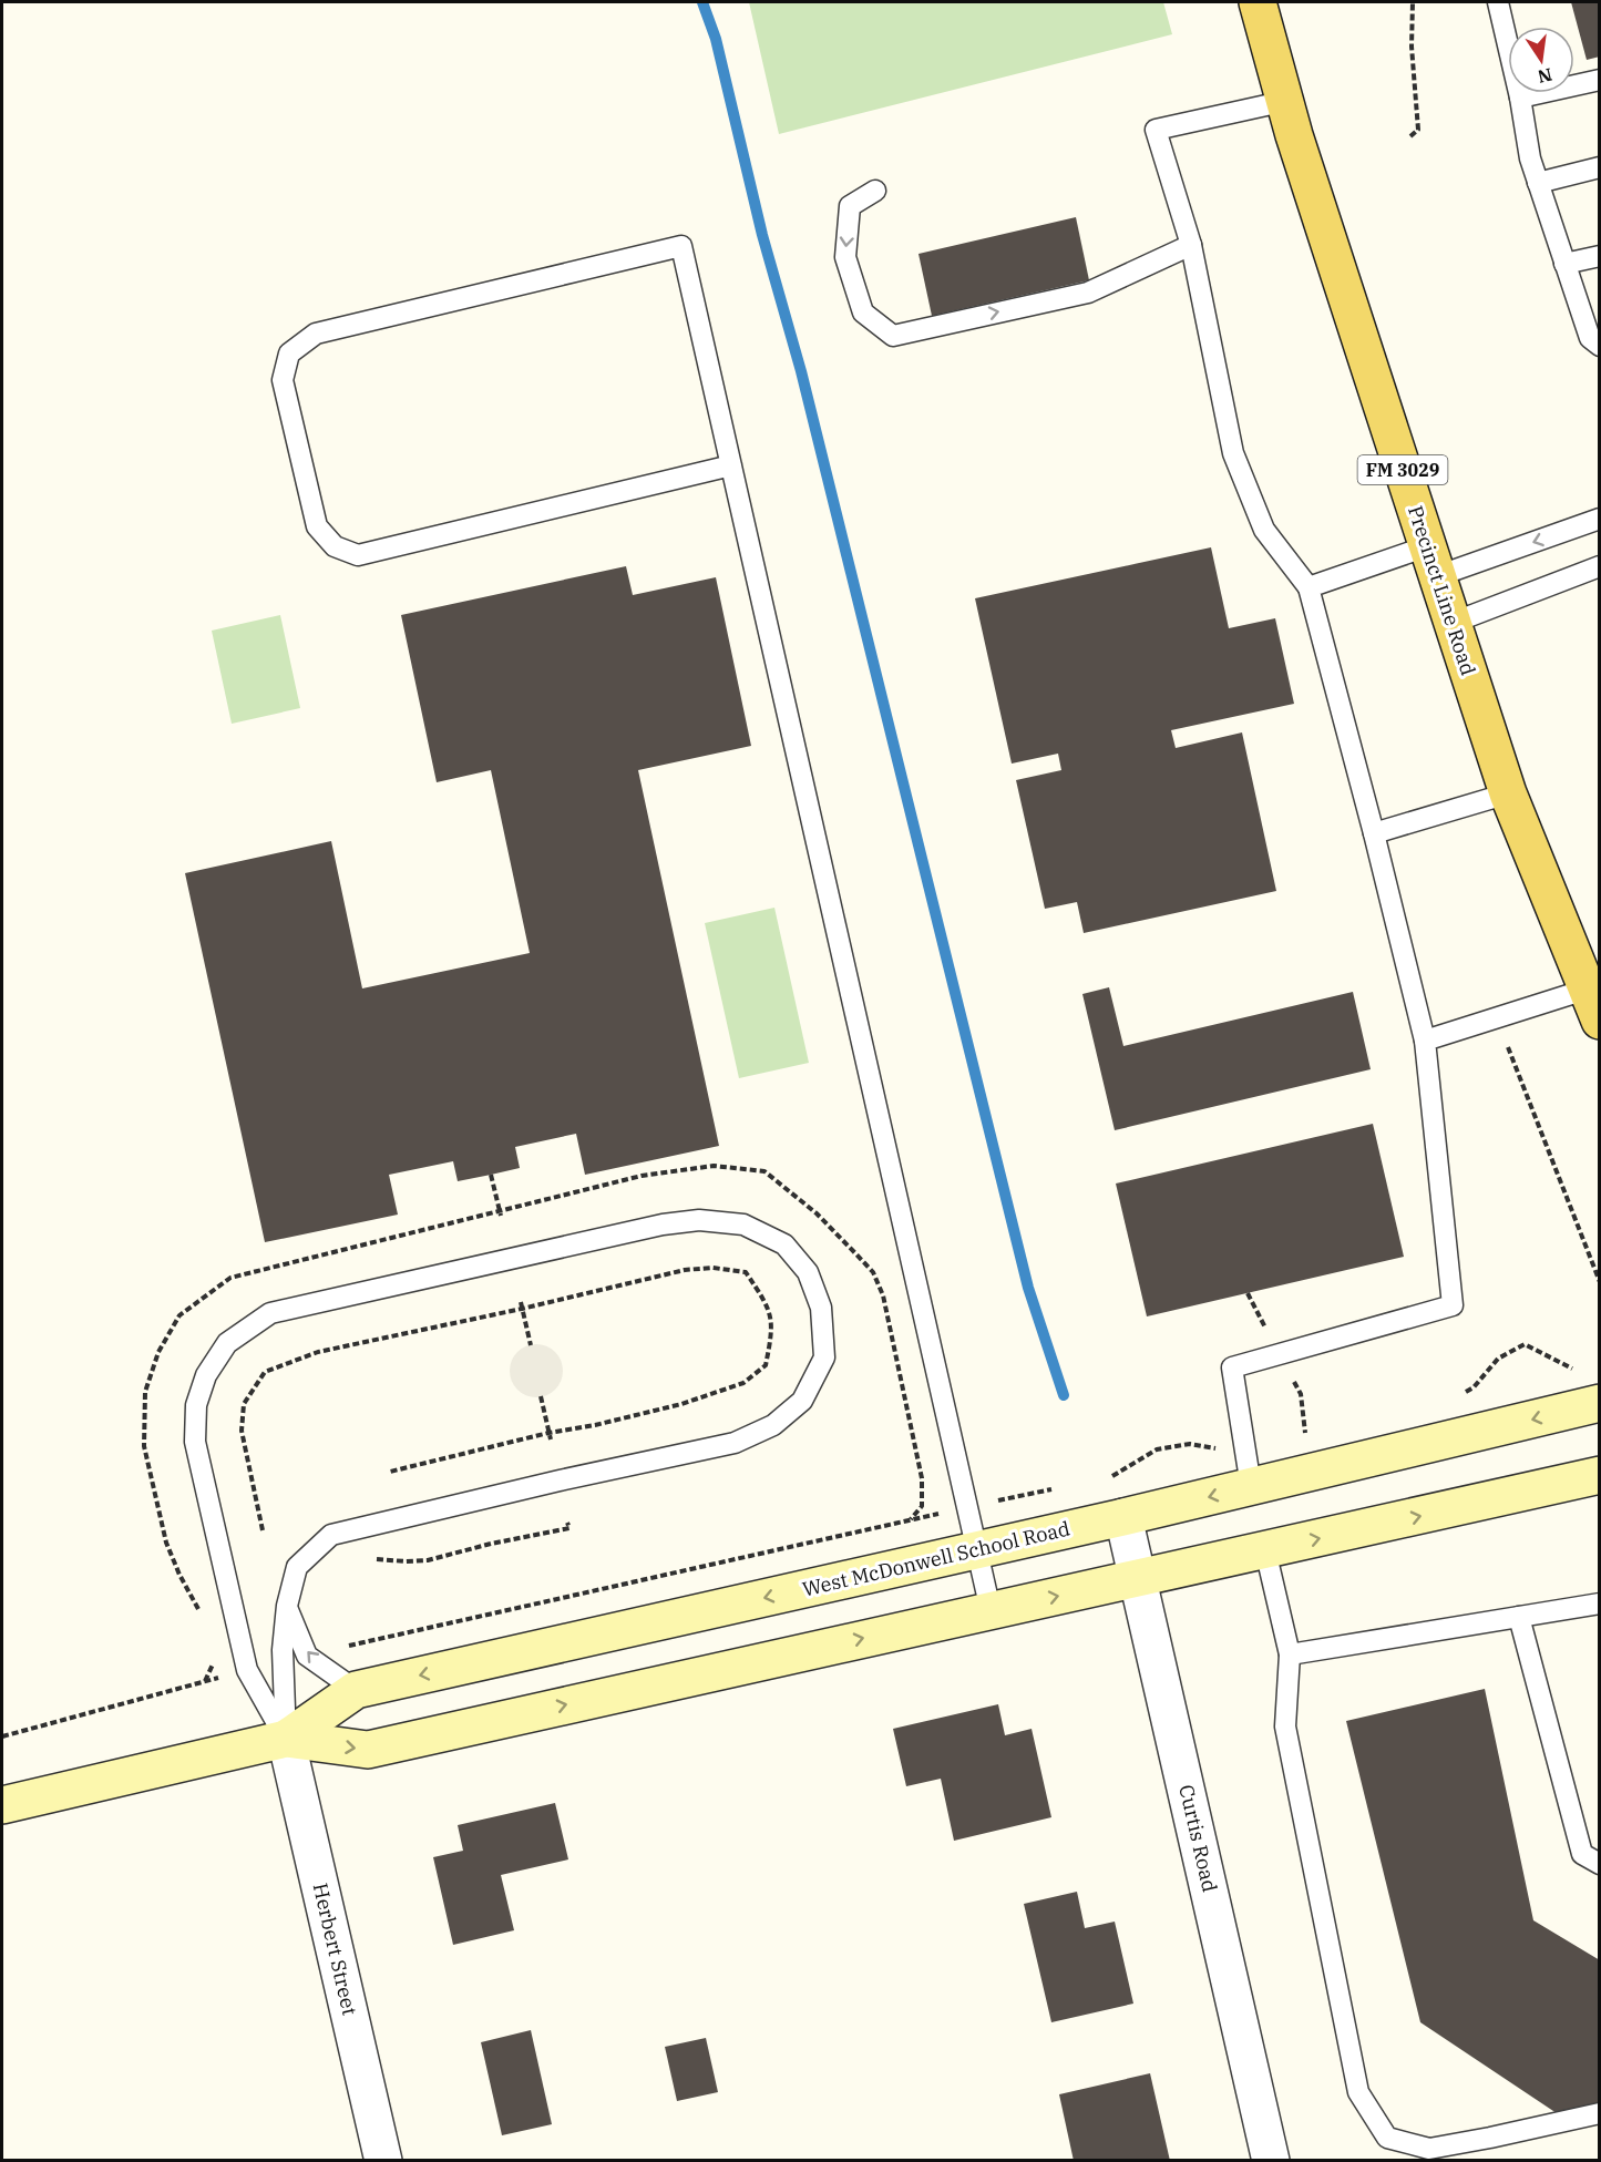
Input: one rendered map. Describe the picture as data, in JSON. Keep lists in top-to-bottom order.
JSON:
{
  "streets": {
    "main road": ["FM 3029", "Precinct Line Road", "West McDonwell School Road"],
    "street": ["Curtis Road", "Herbert Street"]
  },
  "crossings": [
    ["West McDonwell School Road", "Curtis Road"],
    ["West McDonwell School Road", "Herbert Street"]
  ],
  "north": "bottom"
}
